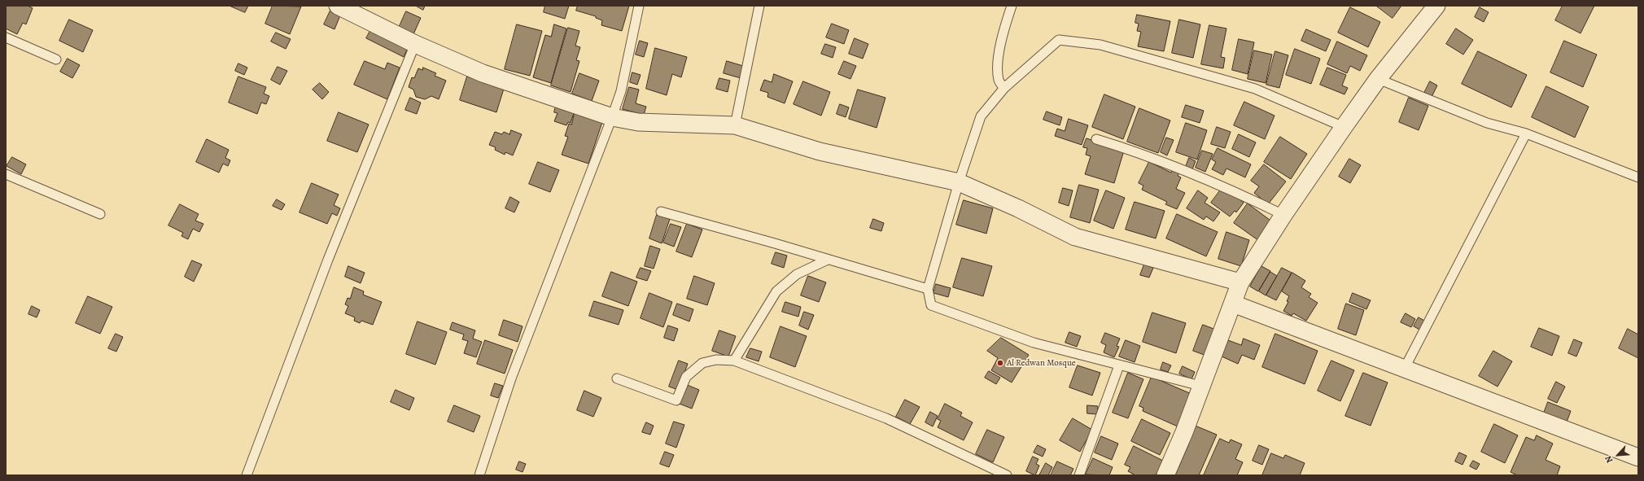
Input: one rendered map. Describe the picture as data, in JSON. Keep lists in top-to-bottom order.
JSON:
{
  "places": ["Al Redwan Mosque"],
  "north": "bottom left"
}
